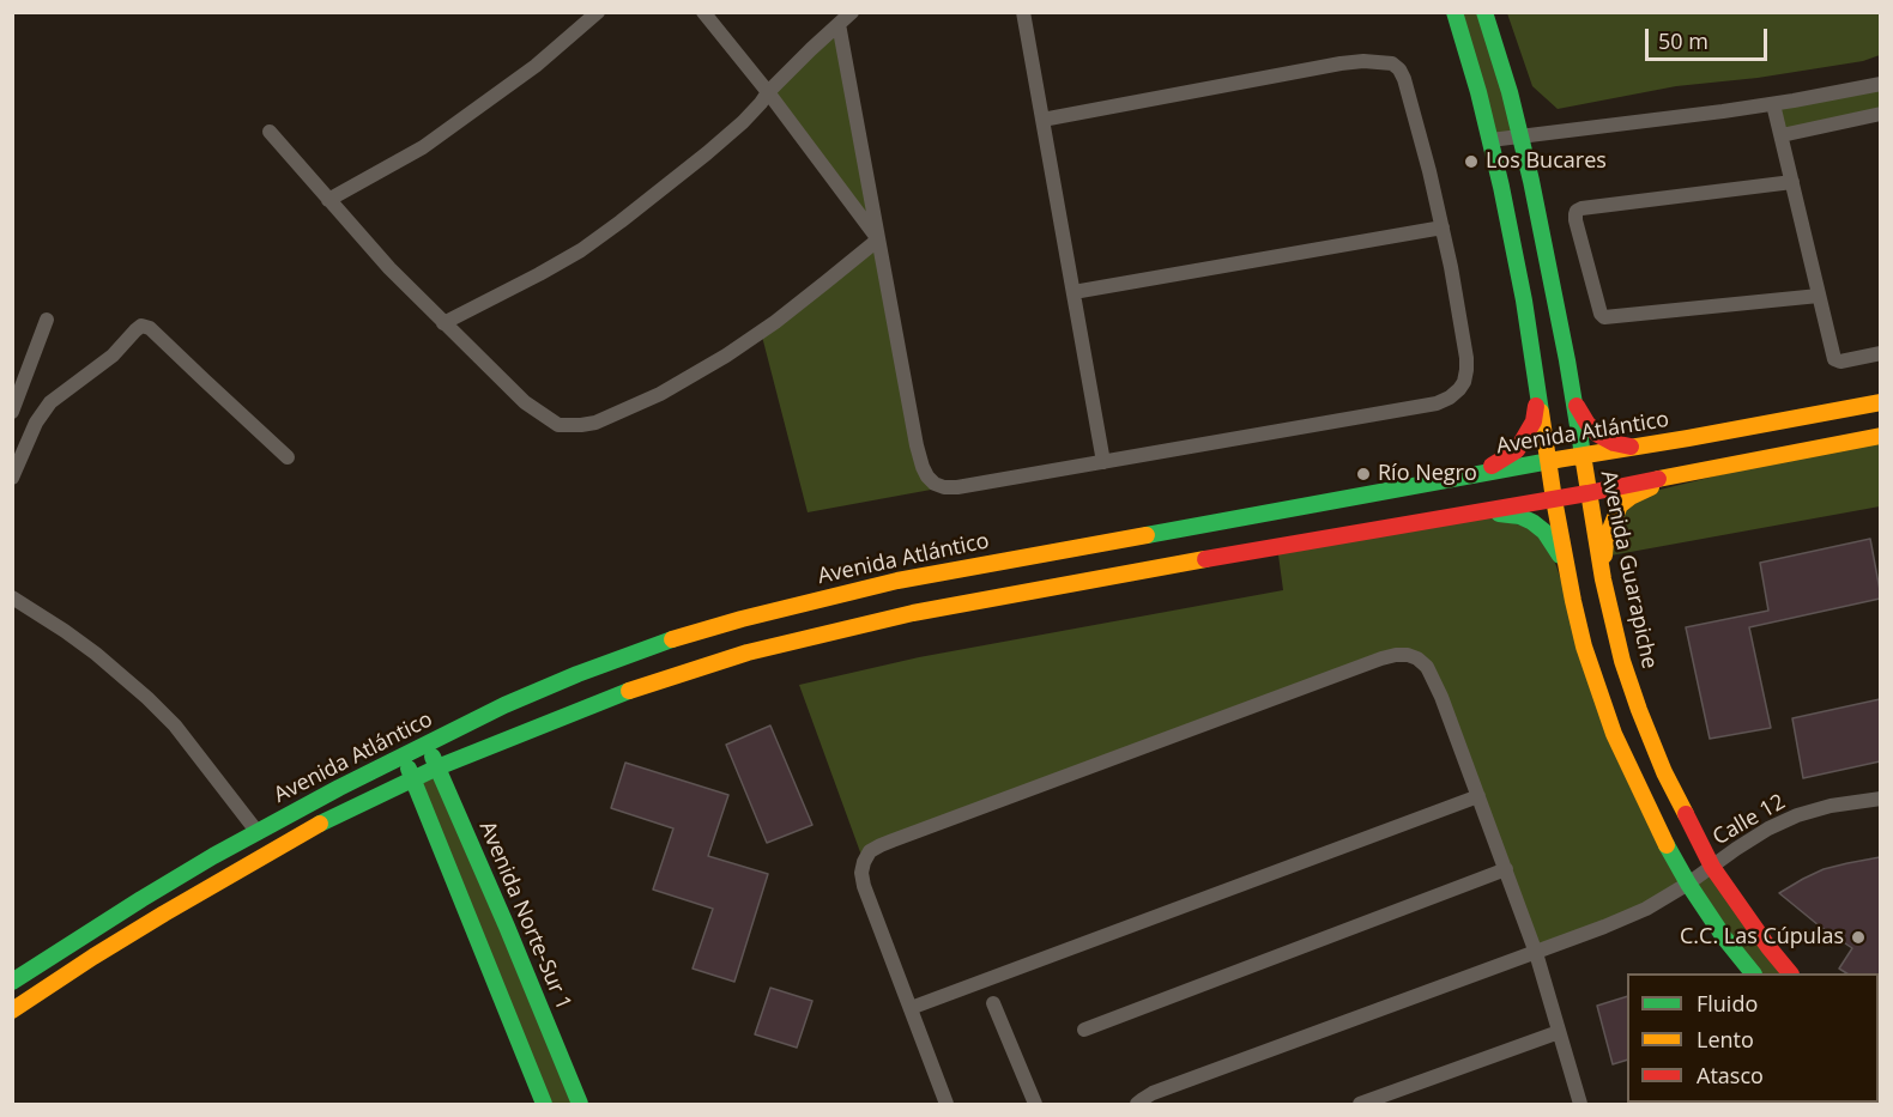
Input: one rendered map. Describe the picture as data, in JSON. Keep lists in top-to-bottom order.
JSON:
{
  "streets": {
    "main road": ["Avenida Atlántico", "Avenida Guarapiche", "Avenida Norte-Sur 1"],
    "street": ["Calle 12"]
  },
  "crossings": [
    ["Avenida Atlántico", "Avenida Guarapiche"],
    ["Avenida Atlántico", "Avenida Norte-Sur 1"],
    ["Avenida Guarapiche", "Calle 12"]
  ],
  "places": ["Los Bucares", "Río Negro", "C.C. Las Cúpulas"],
  "legend": ["Fluido", "Lento", "Atasco"],
  "scale_bar": "50 m"
}
